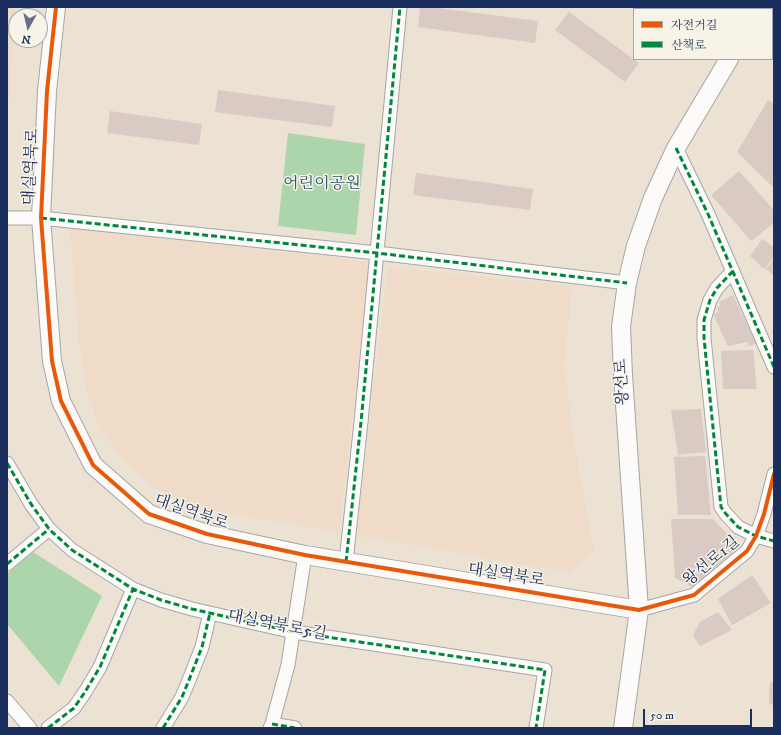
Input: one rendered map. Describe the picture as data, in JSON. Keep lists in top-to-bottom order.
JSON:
{
  "streets": {
    "street": [
      "대실역북로",
      "왕선로",
      "왕선로1길",
      "대실역북로5길"
    ]
  },
  "crossings": [
    ["대실역북로", "왕선로"],
    ["대실역북로", "왕선로1길"],
    ["왕선로", "왕선로1길"]
  ],
  "parks": ["어린이공원"],
  "legend": ["자전거길", "산책로"],
  "scale_bar": "50 m",
  "north": "bottom"
}
